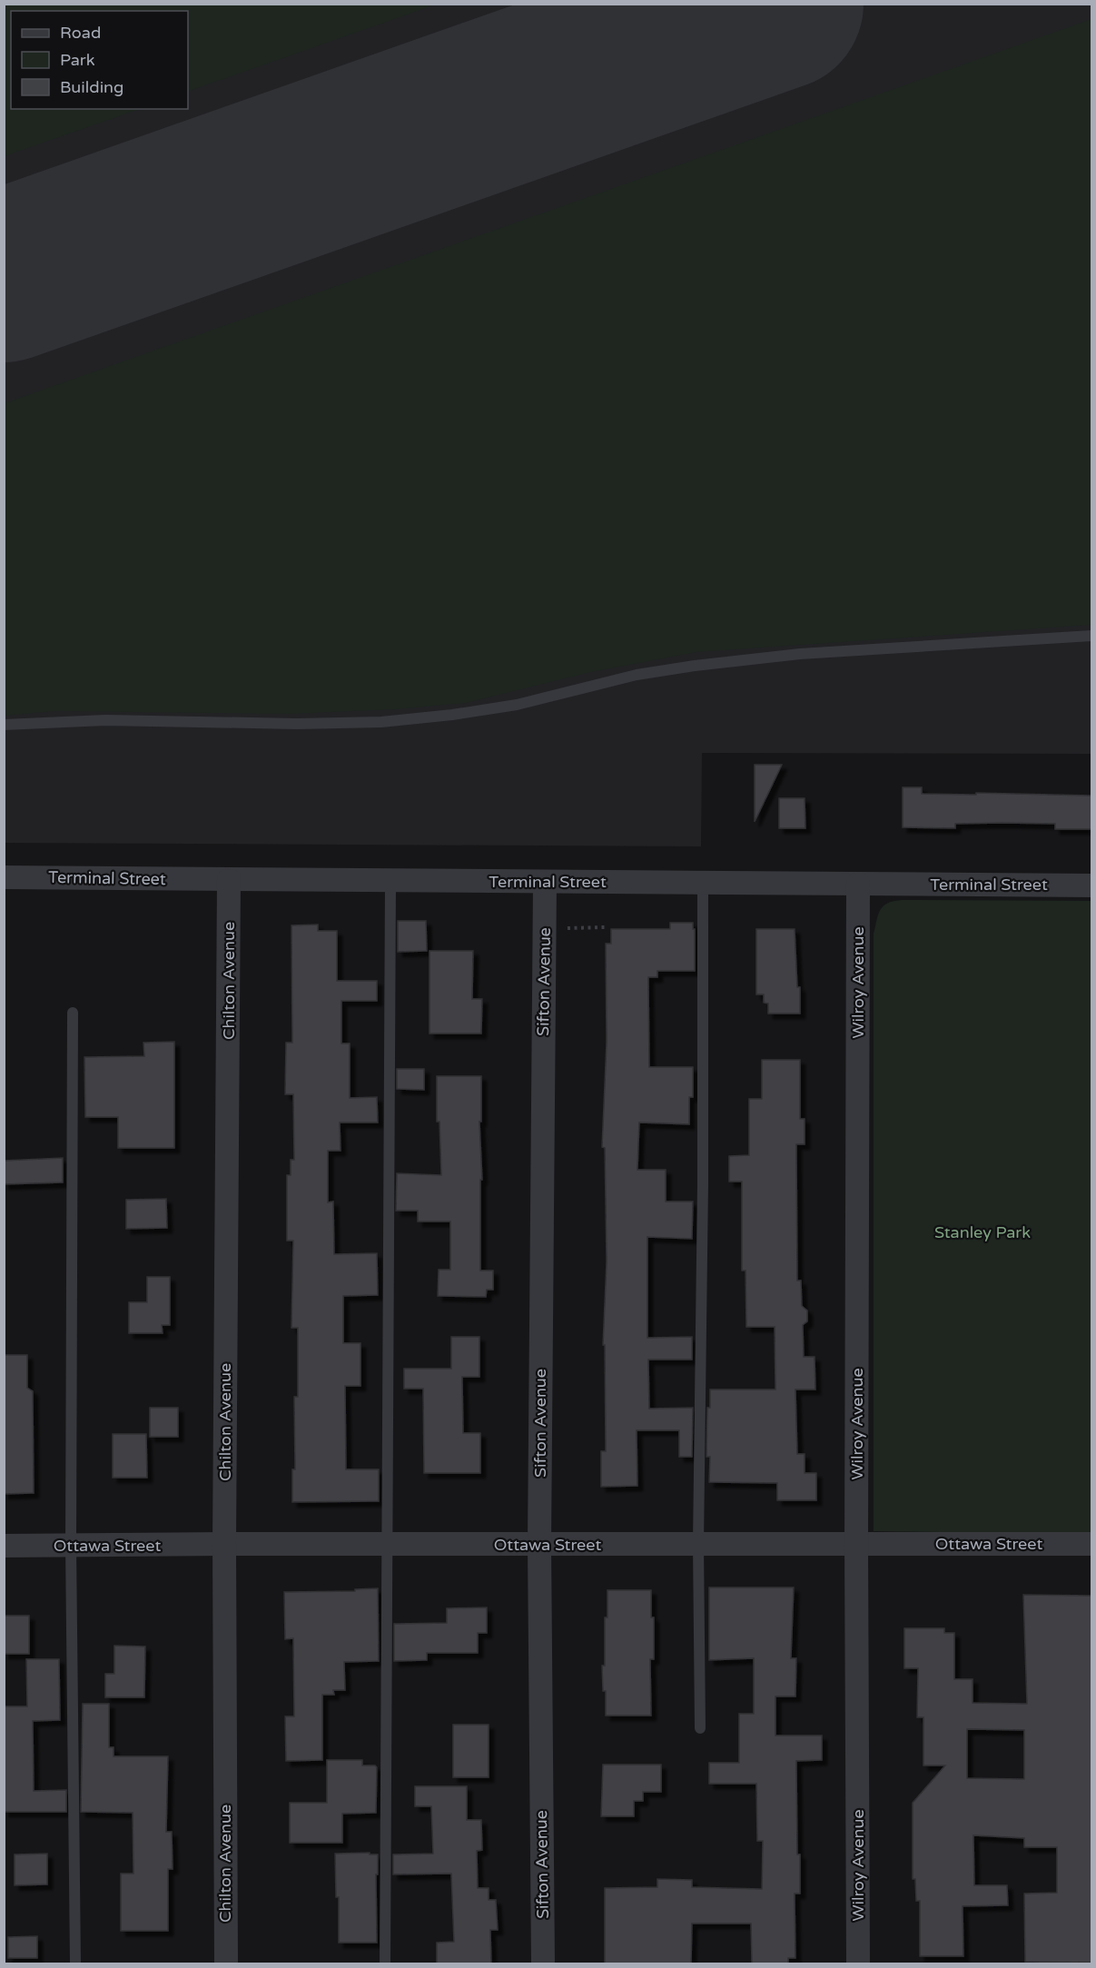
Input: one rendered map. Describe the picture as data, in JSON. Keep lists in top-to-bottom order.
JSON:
{
  "streets": {
    "street": [
      "Terminal Street",
      "Chilton Avenue",
      "Sifton Avenue",
      "Wilroy Avenue",
      "Ottawa Street"
    ]
  },
  "crossings": [
    ["Terminal Street", "Chilton Avenue"],
    ["Terminal Street", "Sifton Avenue"],
    ["Terminal Street", "Wilroy Avenue"],
    ["Chilton Avenue", "Ottawa Street"],
    ["Sifton Avenue", "Ottawa Street"],
    ["Wilroy Avenue", "Ottawa Street"]
  ],
  "parks": ["Stanley Park"],
  "legend": ["Road", "Park", "Building"]
}
